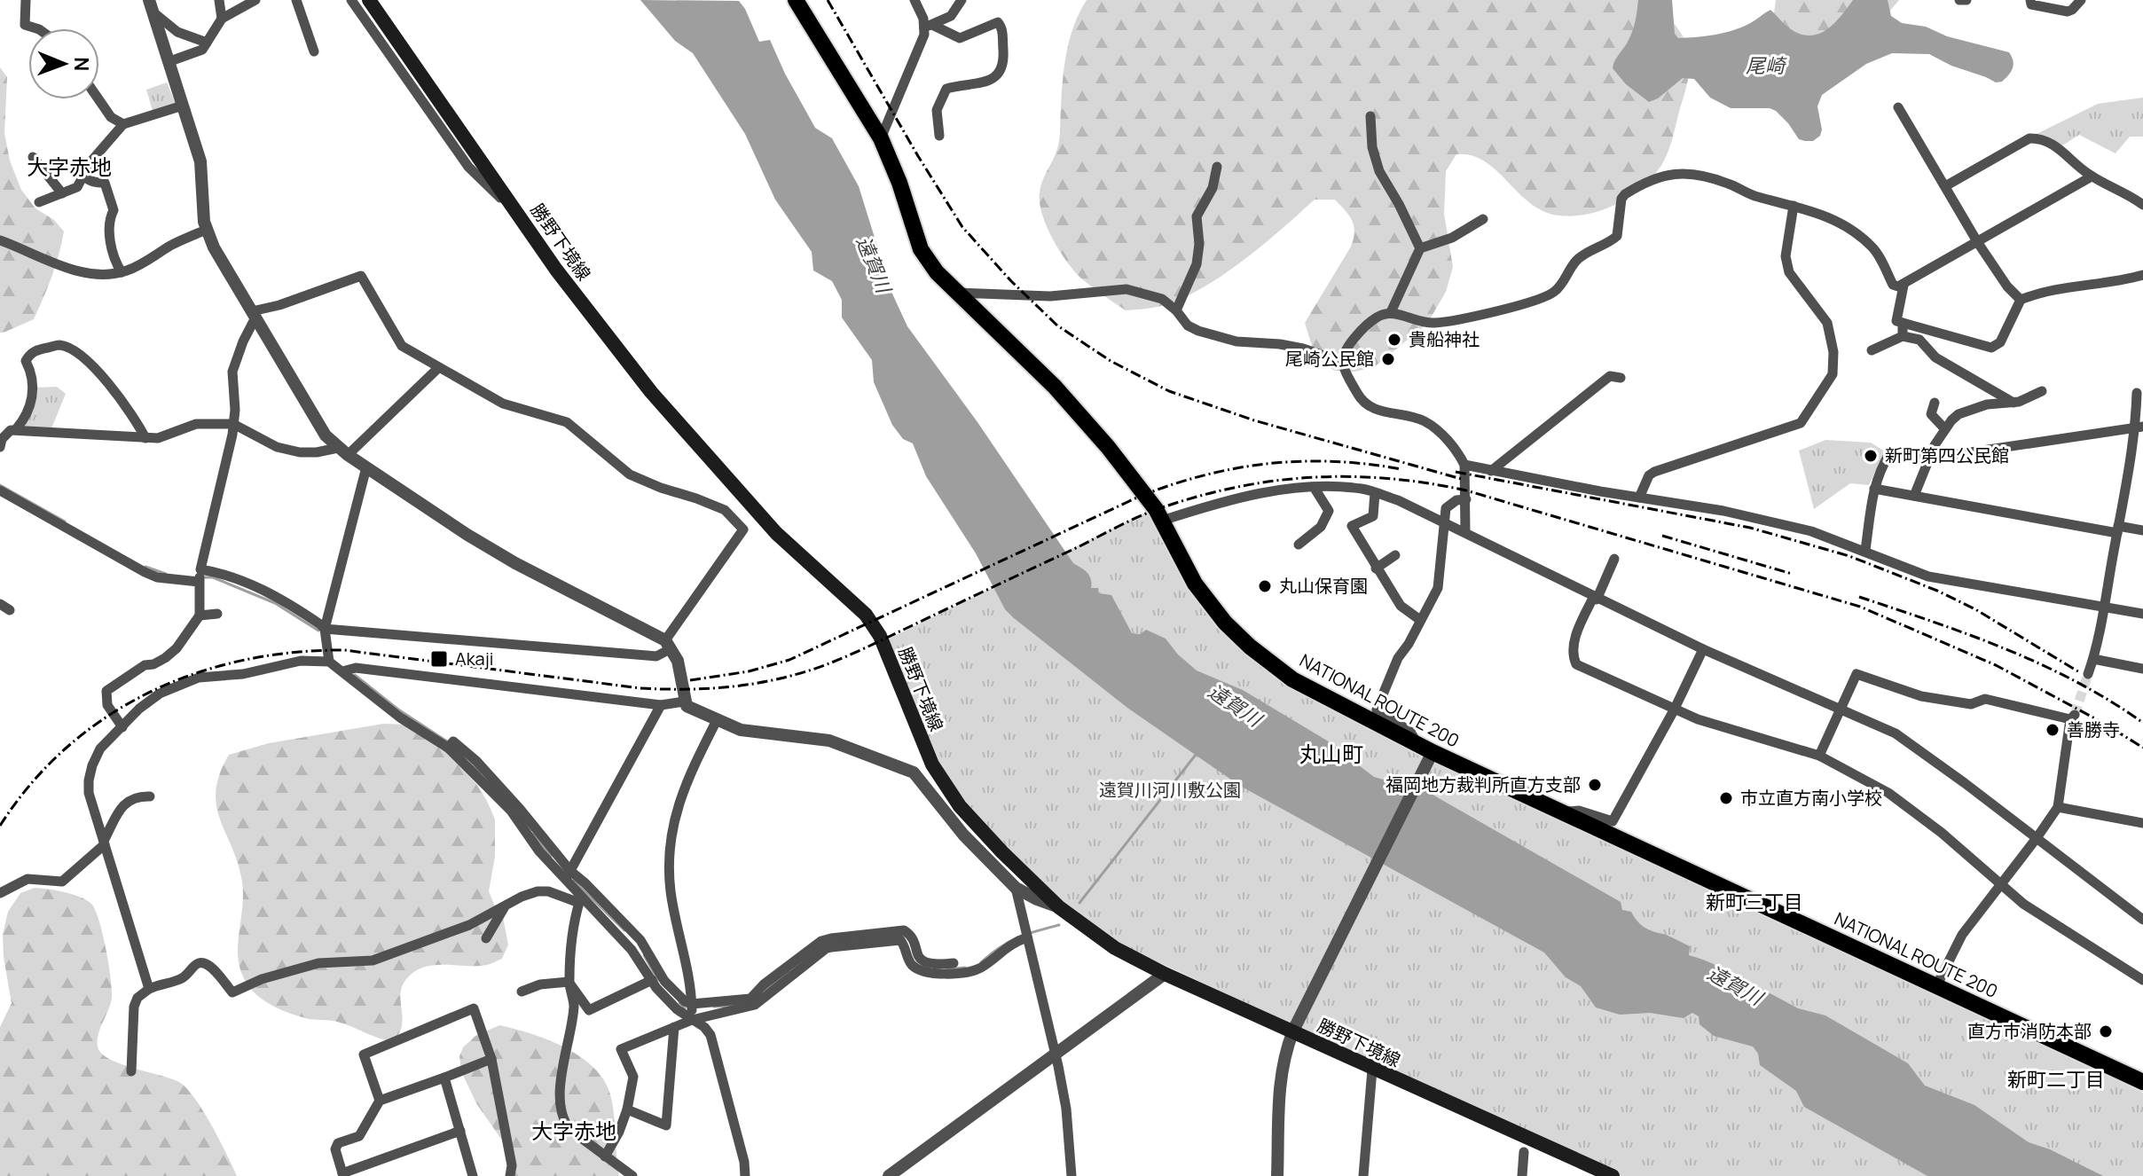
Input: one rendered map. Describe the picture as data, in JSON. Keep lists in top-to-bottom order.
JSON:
{
  "streets": {
    "highway": ["NATIONAL ROUTE 200"],
    "main road": ["勝野下境線"]
  },
  "districts": [
    "大字赤地",
    "丸山町",
    "新町三丁目",
    "新町二丁目",
    "大字赤地"
  ],
  "water": ["尾崎", "遠賀川"],
  "parks": ["遠賀川河川敷公園"],
  "places": {
    "other": [
      "貴船神社",
      "尾崎公民館",
      "新町第四公民館",
      "丸山保育園",
      "善勝寺",
      "福岡地方裁判所直方支部",
      "市立直方南小学校",
      "直方市消防本部"
    ],
    "transit": ["Akaji"]
  },
  "north": "right"
}
